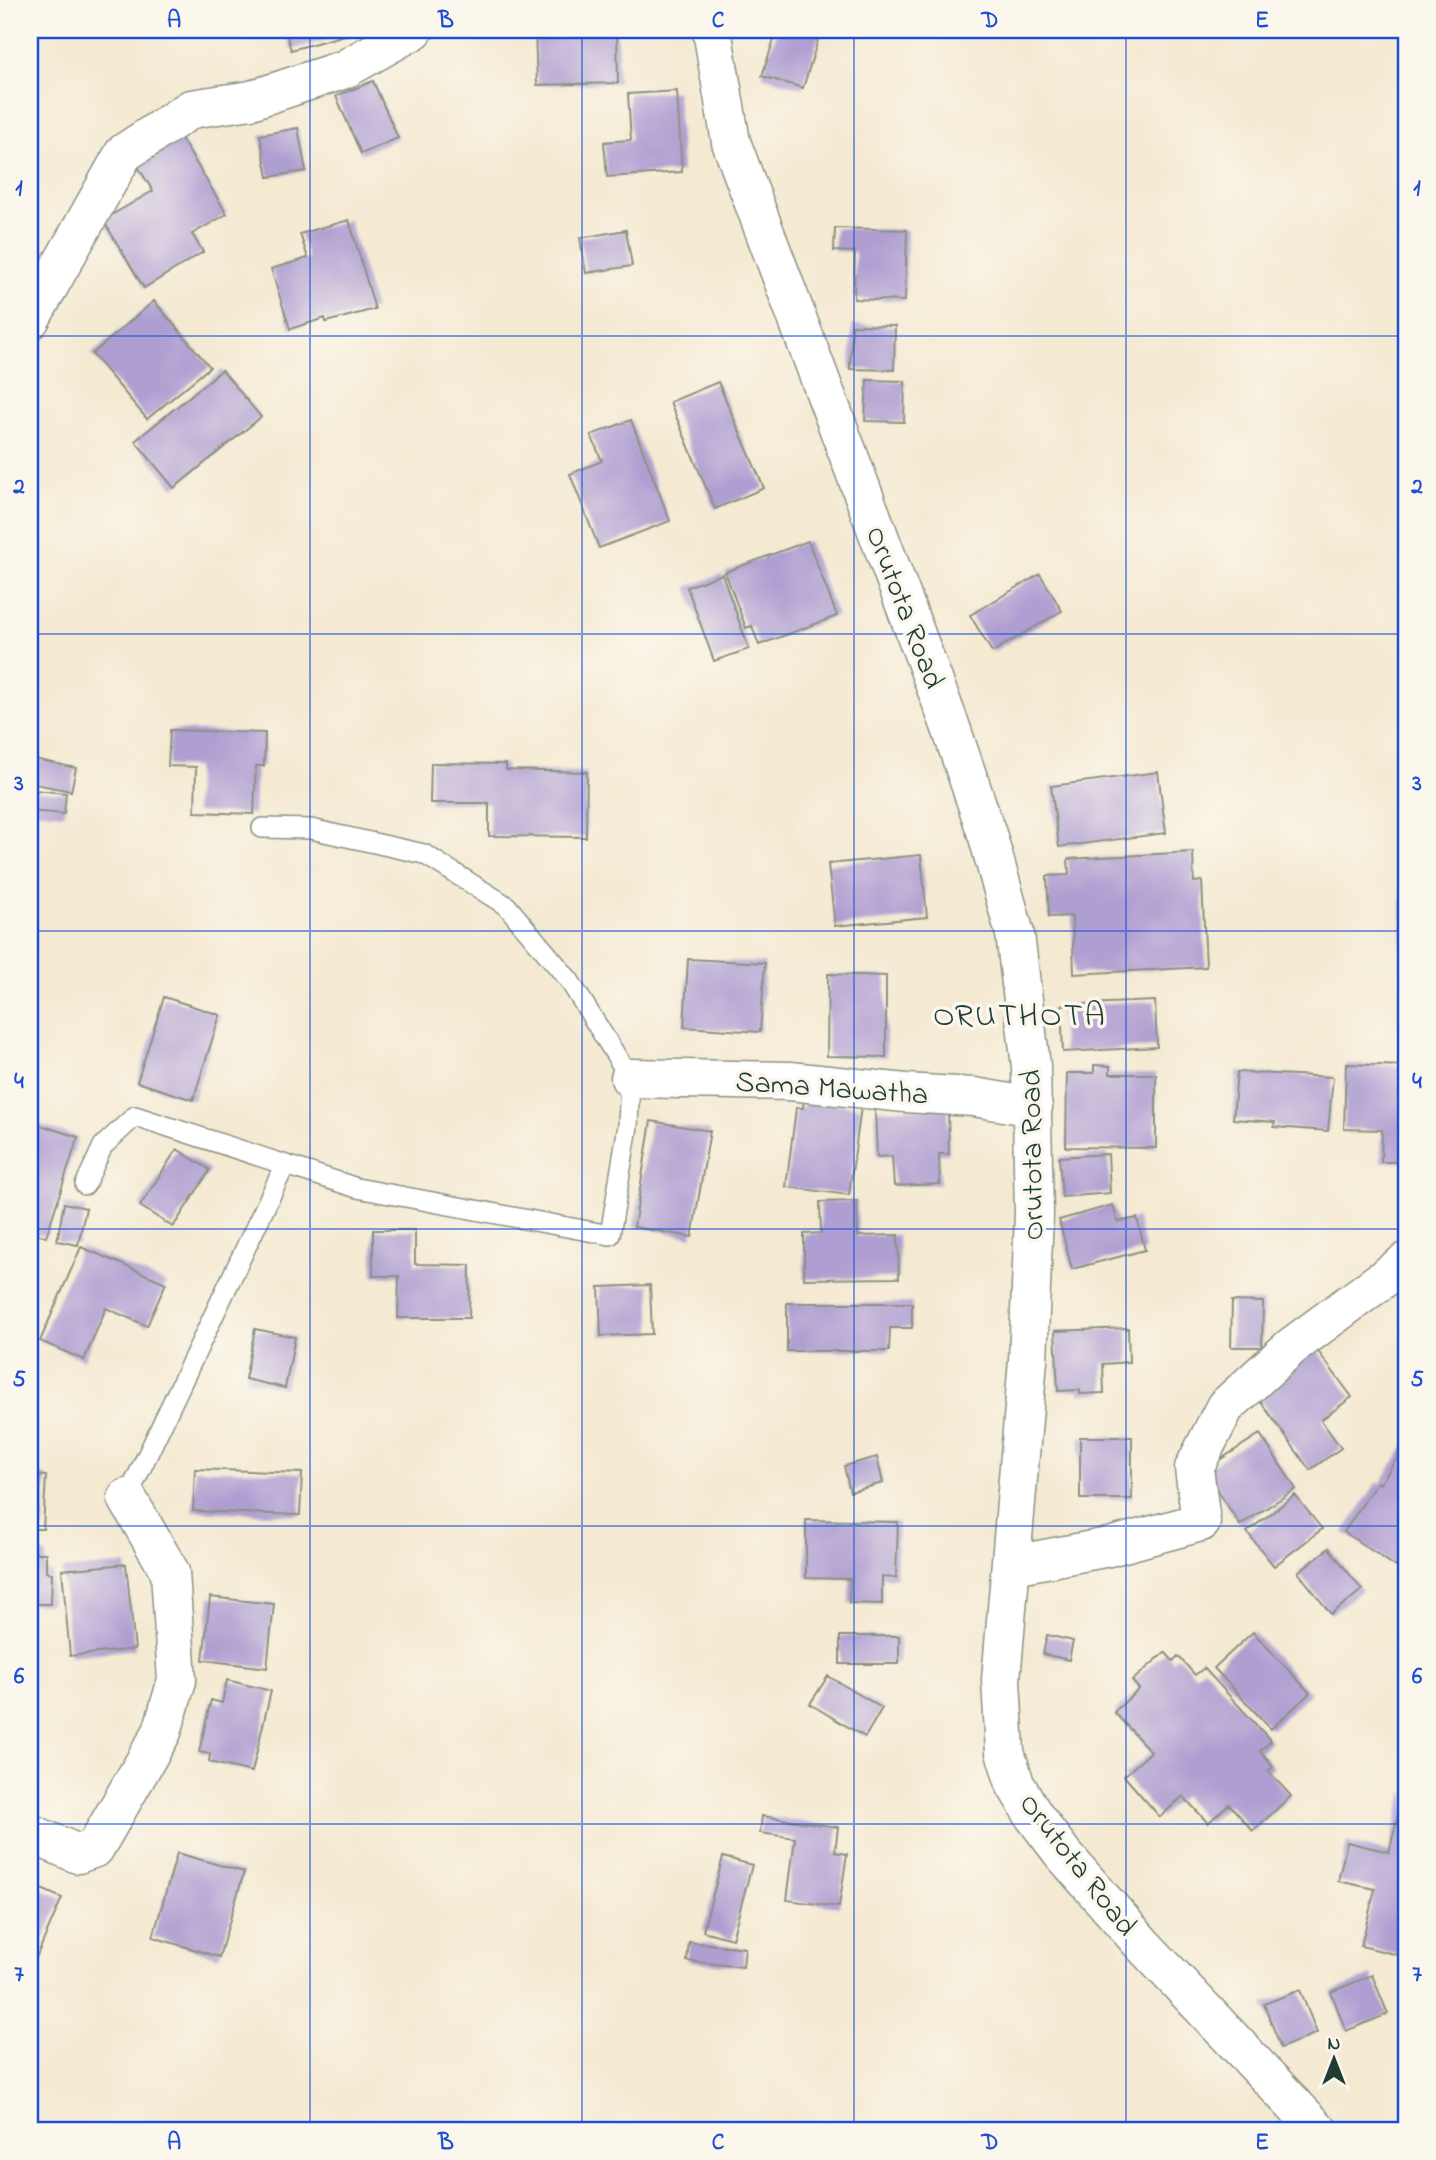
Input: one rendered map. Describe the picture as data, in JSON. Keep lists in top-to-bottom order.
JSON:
{
  "streets": {
    "main road": ["Orutota Road", "Sama Mawatha"]
  },
  "crossings": [
    ["Orutota Road", "Sama Mawatha"]
  ],
  "districts": ["ORUTHOTA"],
  "north": "top",
  "grid": {
    "columns": [
      "A",
      "B",
      "C",
      "D",
      "E"
    ],
    "rows": [
      "1",
      "2",
      "3",
      "4",
      "5",
      "6",
      "7"
    ]
  }
}
